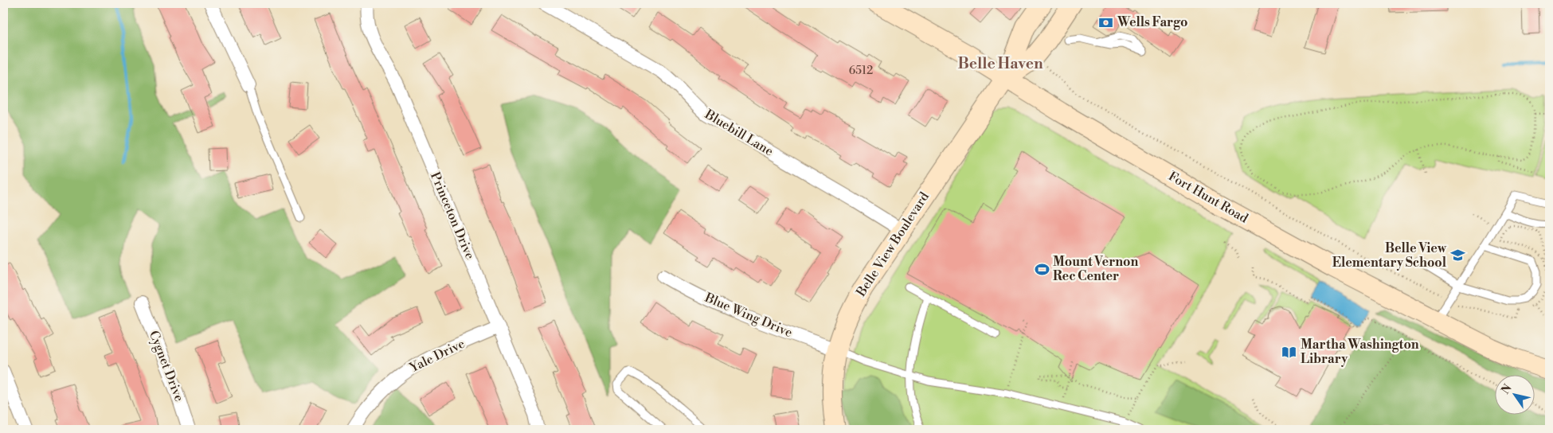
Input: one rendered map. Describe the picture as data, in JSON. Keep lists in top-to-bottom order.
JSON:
{
  "streets": {
    "main road": ["Fort Hunt Road", "Belle View Boulevard"],
    "street": [
      "Bluebill Lane",
      "Princeton Drive",
      "Blue Wing Drive",
      "Yale Drive",
      "Cygnet Drive"
    ]
  },
  "crossings": [
    ["Bluebill Lane", "Belle View Boulevard"],
    ["Fort Hunt Road", "Belle View Boulevard"],
    ["Princeton Drive", "Yale Drive"],
    ["Belle View Boulevard", "Blue Wing Drive"]
  ],
  "districts": ["Belle Haven"],
  "places": {
    "bank": ["Wells Fargo"],
    "school or university": ["Belle View Elementary School"],
    "sports": ["Mount Vernon Rec Center"],
    "library": ["Martha Washington Library"]
  },
  "house_numbers": ["6512"],
  "north": "top left"
}
